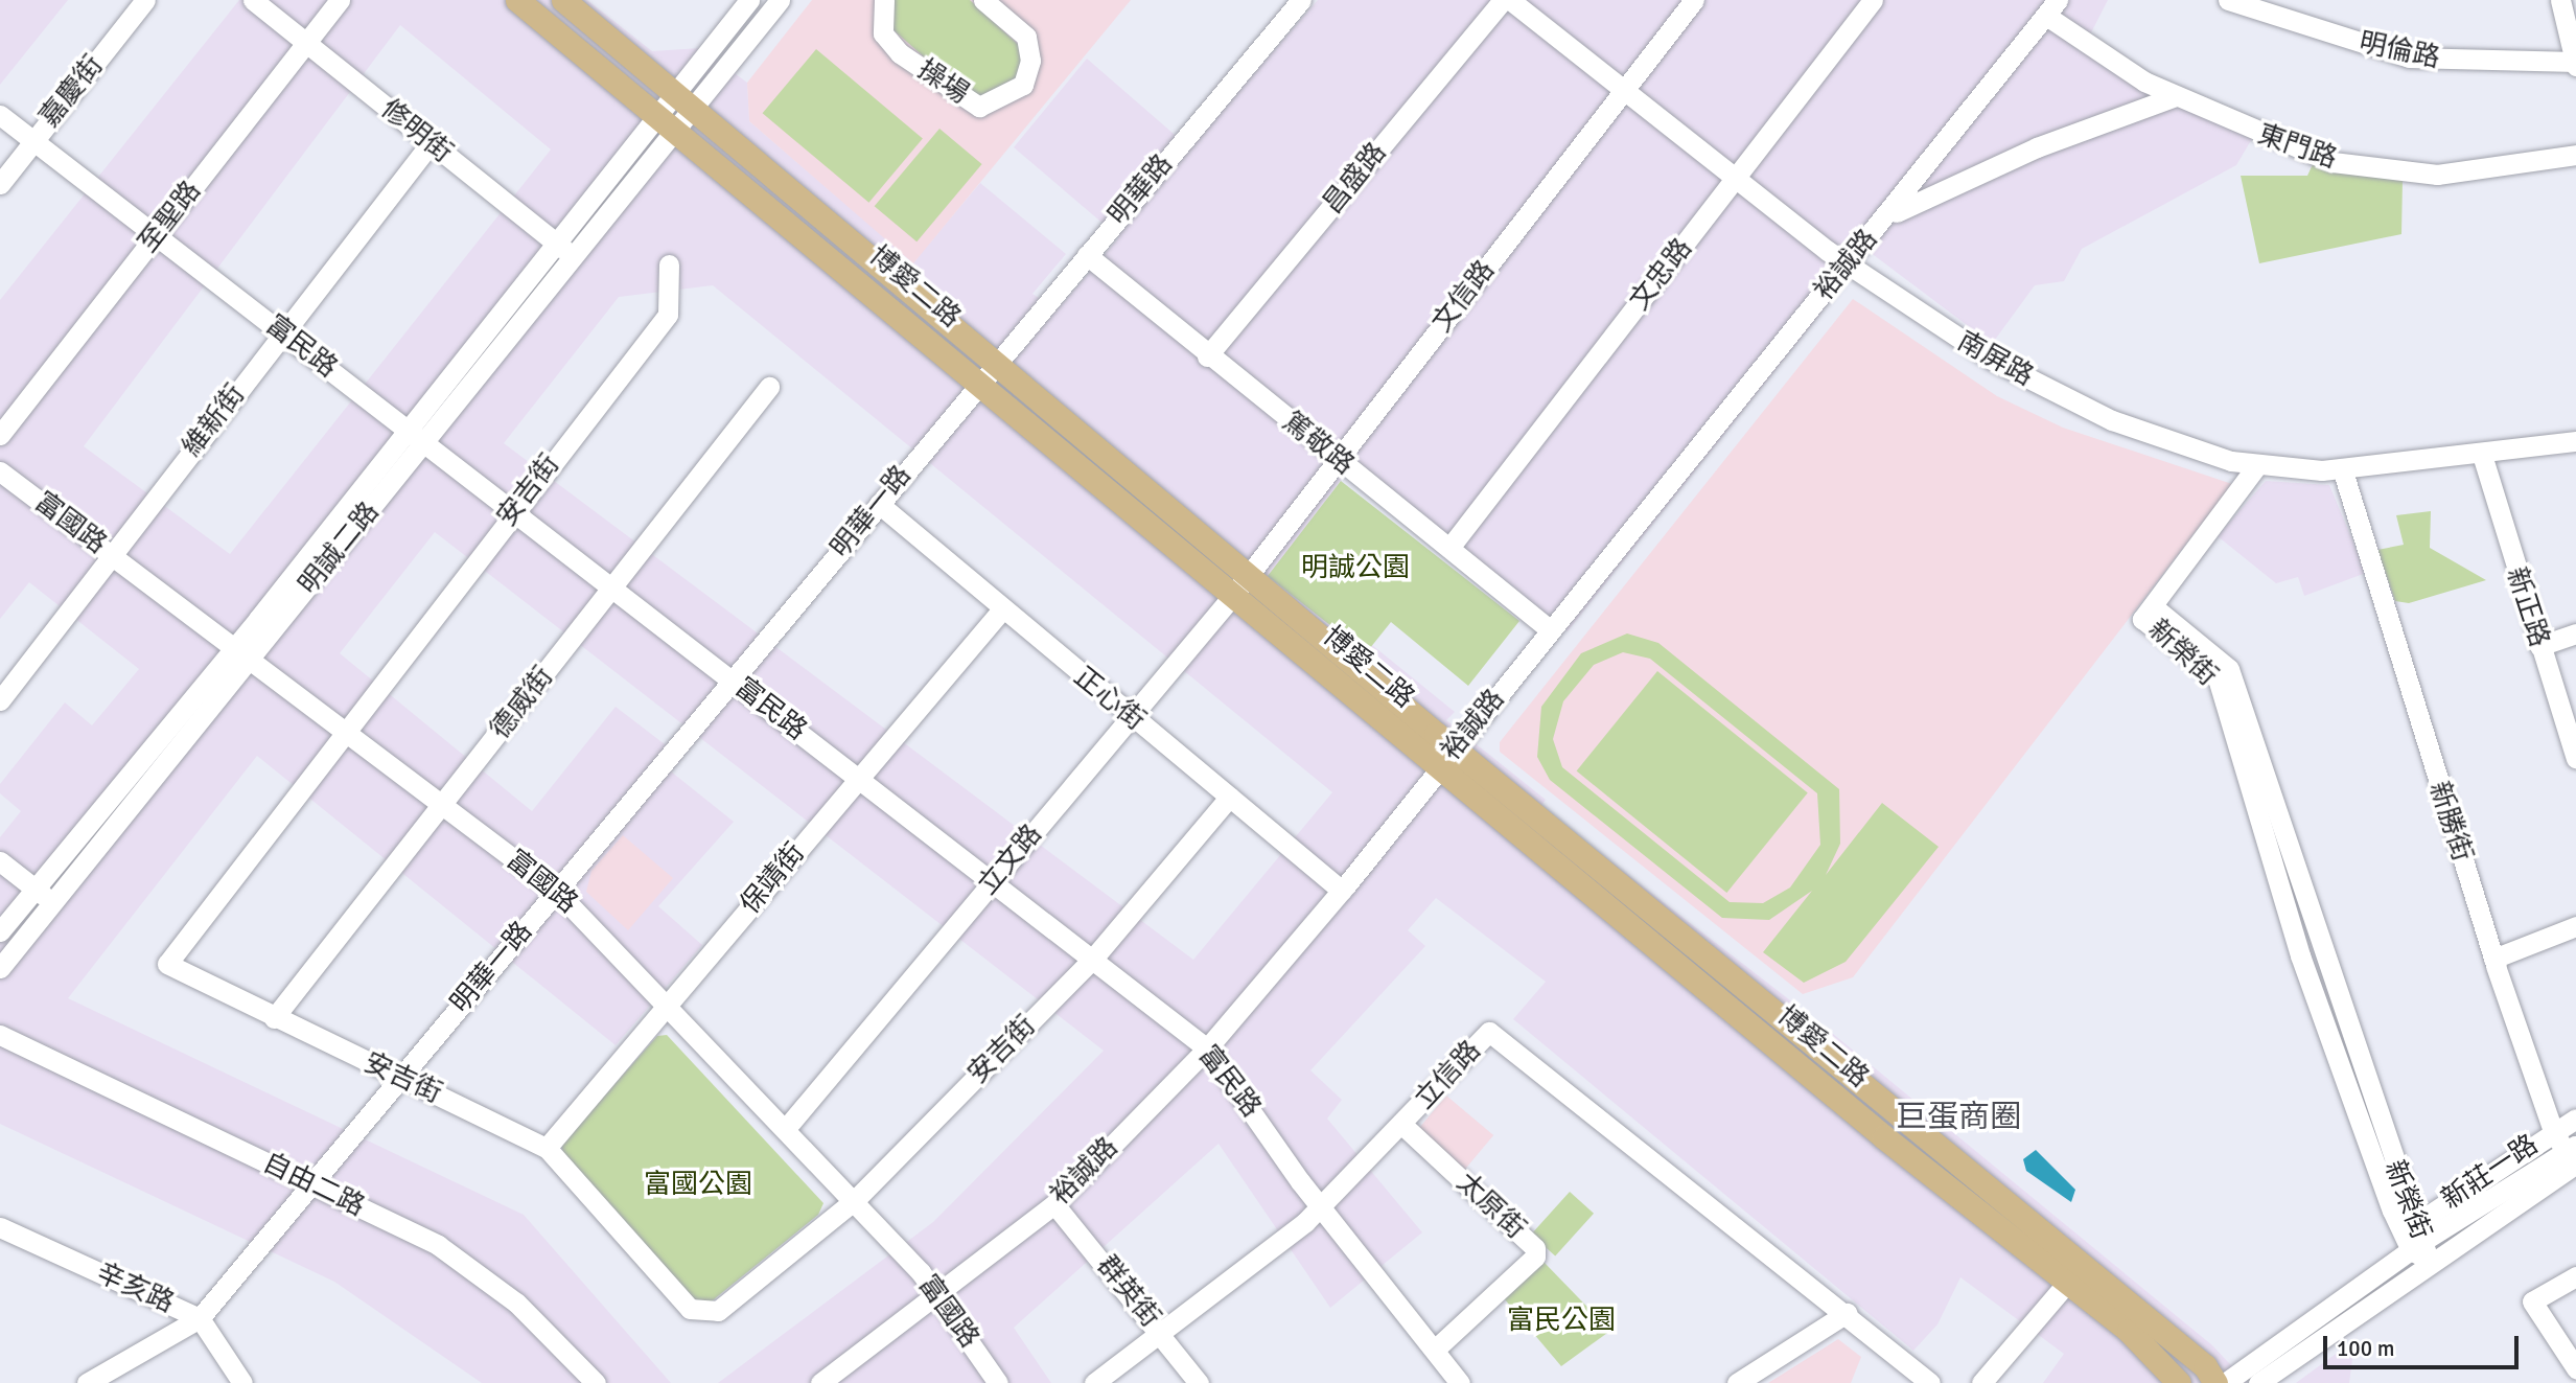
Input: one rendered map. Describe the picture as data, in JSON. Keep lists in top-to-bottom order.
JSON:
{
  "streets": {
    "main road": ["博愛二路"],
    "street": [
      "明倫路",
      "操場",
      "嘉慶街",
      "修明街",
      "東門路",
      "昌盛路",
      "明華路",
      "至聖路",
      "裕誠路",
      "文忠路",
      "文信路",
      "富民路",
      "南屏路",
      "維新街",
      "篤敬路",
      "安吉街",
      "明華一路",
      "富國路",
      "明誠二路",
      "新正路",
      "新榮街",
      "正心街",
      "德威街",
      "新勝街",
      "立文路",
      "保靖街",
      "立信路",
      "新莊一路",
      "自由二路",
      "太原街",
      "辛亥路",
      "群英街"
    ]
  },
  "crossings": [
    ["嘉慶街", "富民路"],
    ["修明街", "至聖路"],
    ["修明街", "維新街"],
    ["修明街", "明誠二路"],
    ["東門路", "裕誠路"],
    ["昌盛路", "篤敬路"],
    ["明華路", "博愛二路"],
    ["明華路", "篤敬路"],
    ["明華路", "明華一路"],
    ["至聖路", "富民路"],
    ["裕誠路", "博愛二路"],
    ["裕誠路", "富民路"],
    ["裕誠路", "南屏路"],
    ["裕誠路", "篤敬路"],
    ["裕誠路", "富國路"],
    ["裕誠路", "正心街"],
    ["裕誠路", "群英街"],
    ["文忠路", "南屏路"],
    ["文忠路", "篤敬路"],
    ["博愛二路", "文信路"],
    ["博愛二路", "明華一路"],
    ["博愛二路", "明誠二路"],
    ["博愛二路", "立文路"],
    ["文信路", "南屏路"],
    ["文信路", "篤敬路"],
    ["文信路", "立文路"],
    ["富民路", "維新街"],
    ["富民路", "安吉街"],
    ["富民路", "明華一路"],
    ["富民路", "明誠二路"],
    ["富民路", "德威街"],
    ["富民路", "立文路"],
    ["富民路", "保靖街"],
    ["富民路", "立信路"],
    ["富民路", "太原街"],
    ["南屏路", "新正路"],
    ["南屏路", "新榮街"],
    ["南屏路", "新勝街"],
    ["維新街", "富國路"],
    ["安吉街", "明華一路"],
    ["安吉街", "富國路"],
    ["安吉街", "正心街"],
    ["安吉街", "德威街"],
    ["安吉街", "保靖街"],
    ["明華一路", "富國路"],
    ["明華一路", "正心街"],
    ["明華一路", "自由二路"],
    ["明華一路", "辛亥路"],
    ["富國路", "明誠二路"],
    ["富國路", "德威街"],
    ["富國路", "立文路"],
    ["富國路", "保靖街"],
    ["新榮街", "新莊一路"],
    ["正心街", "立文路"],
    ["正心街", "保靖街"],
    ["新勝街", "新莊一路"],
    ["立信路", "太原街"],
    ["立信路", "群英街"]
  ],
  "districts": ["巨蛋商圈"],
  "parks": ["明誠公園", "富國公園", "富民公園"],
  "scale_bar": "100 m"
}
